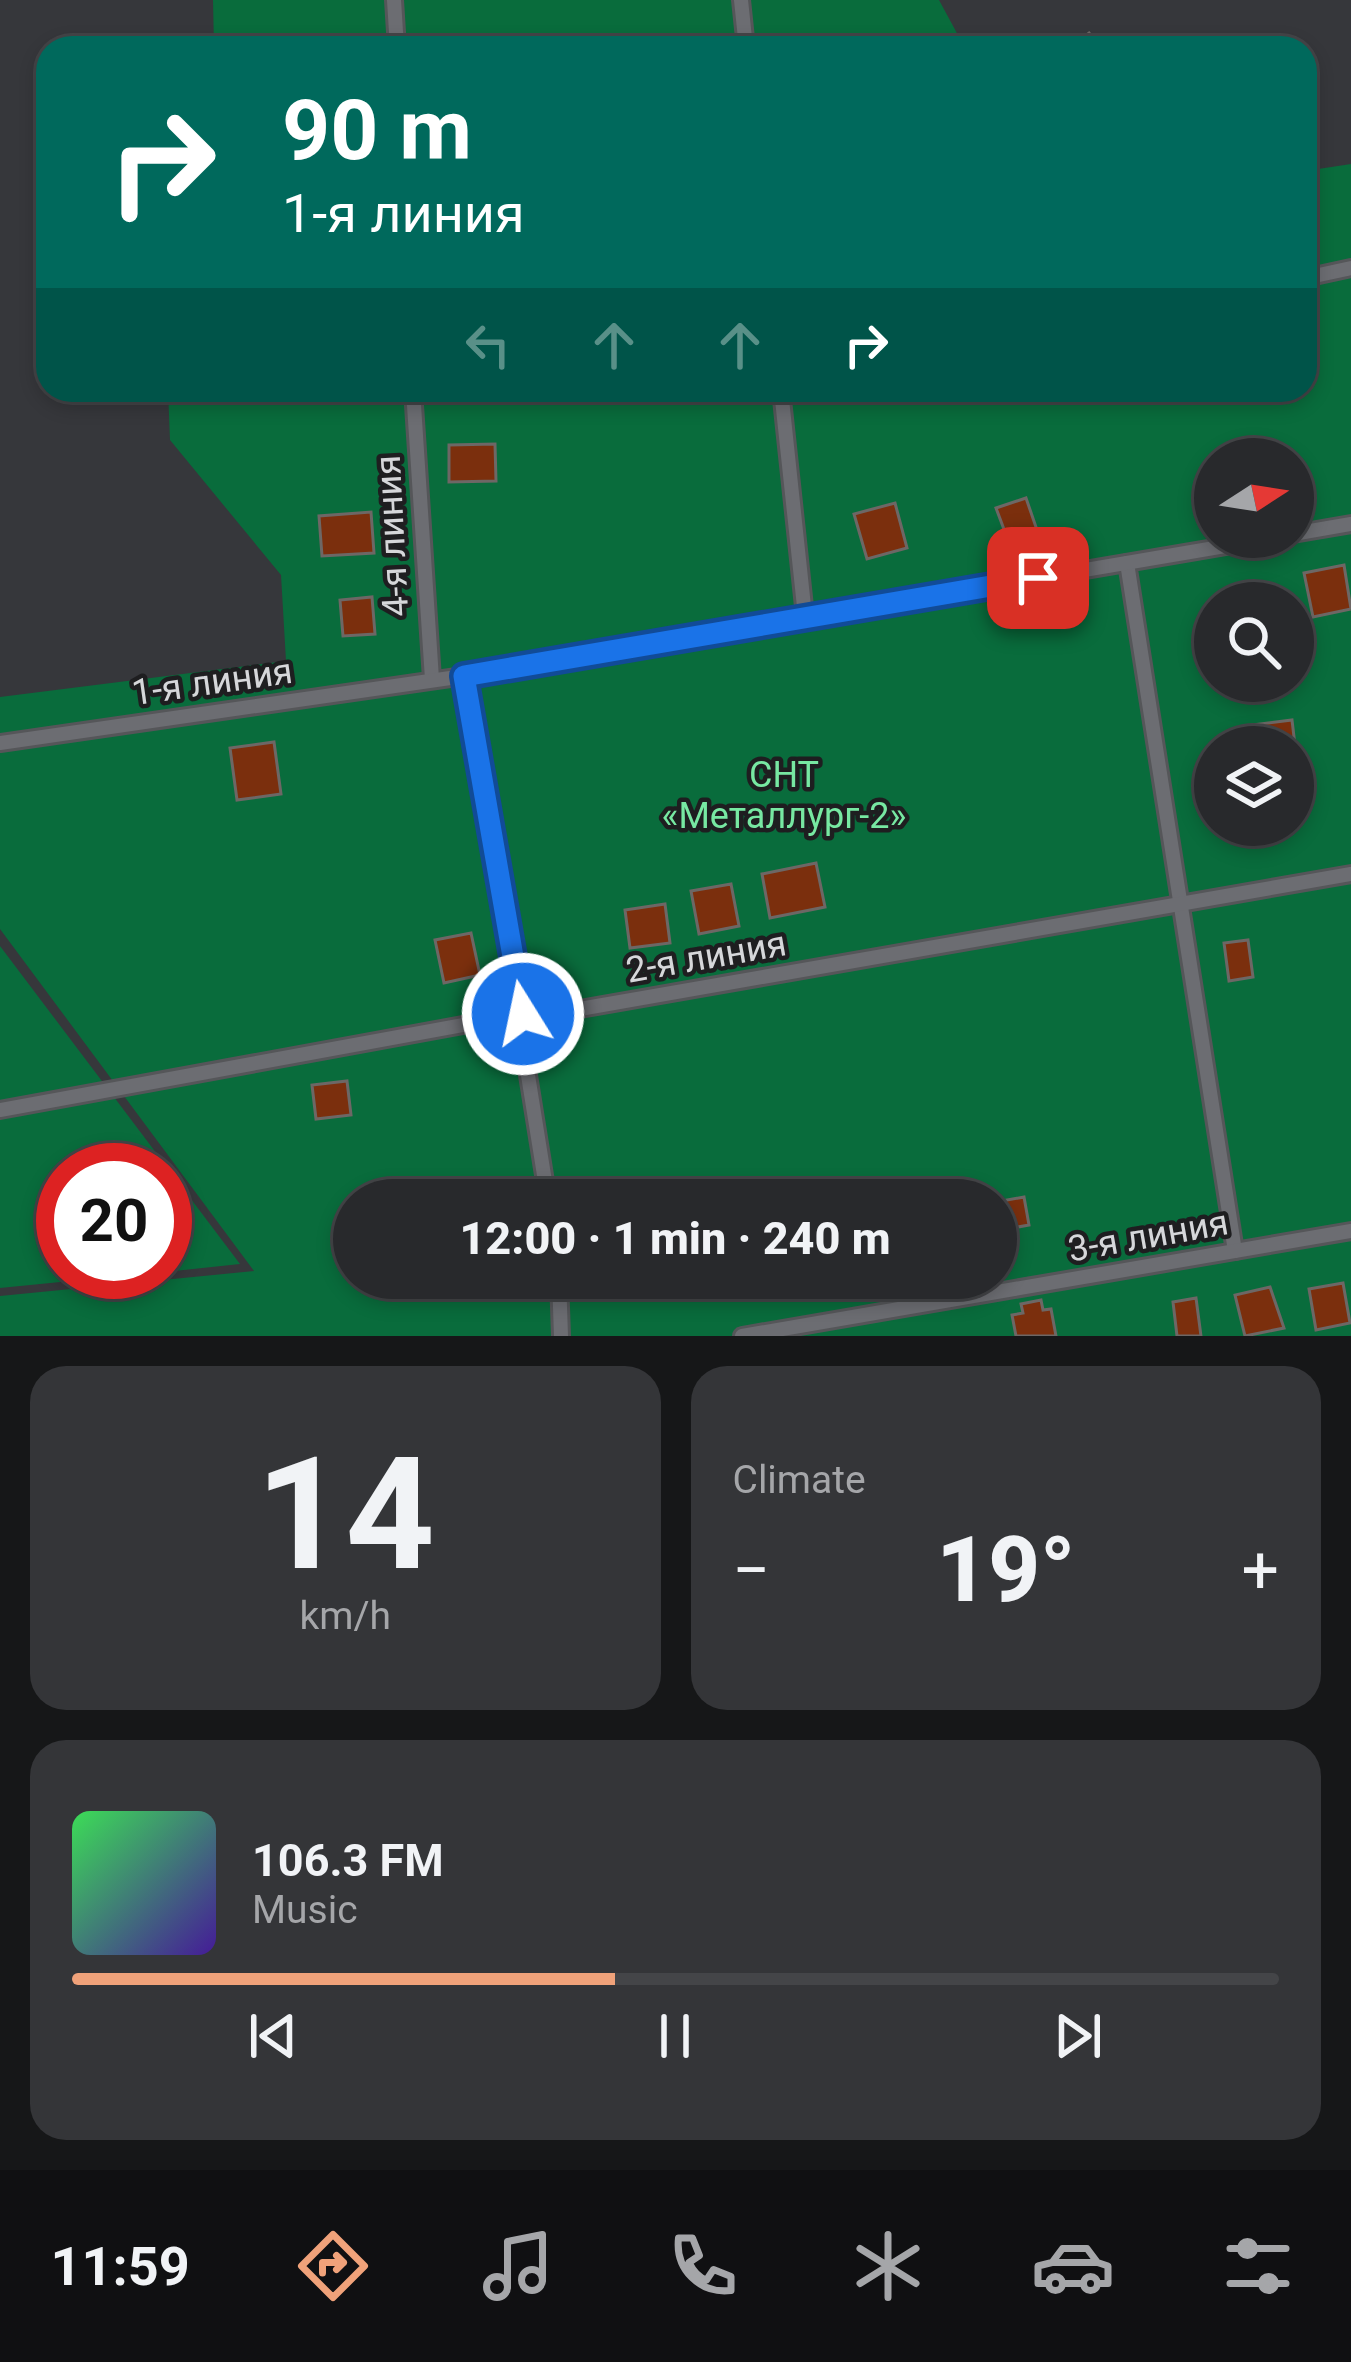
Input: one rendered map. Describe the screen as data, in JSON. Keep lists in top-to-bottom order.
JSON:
{
  "streets": {
    "lane": [
      "4-я линия",
      "1-я линия",
      "2-я линия",
      "3-я линия"
    ]
  },
  "crossings": [
    ["4-я линия", "1-я линия"]
  ],
  "parks": ["СНТ «Металлург-2»"],
  "north": "right",
  "page": {
    "turn": ["90 m", "1-я линия"],
    "limit": "20",
    "trip": "12:00 · 1 min · 240 m",
    "tile": [
      ["14", "km/h"],
      "Climate"
    ],
    "heat": ["−", "19°", "+"],
    "song": ["106.3 FM", "Music"],
    "tabs": "11:59"
  }
}
